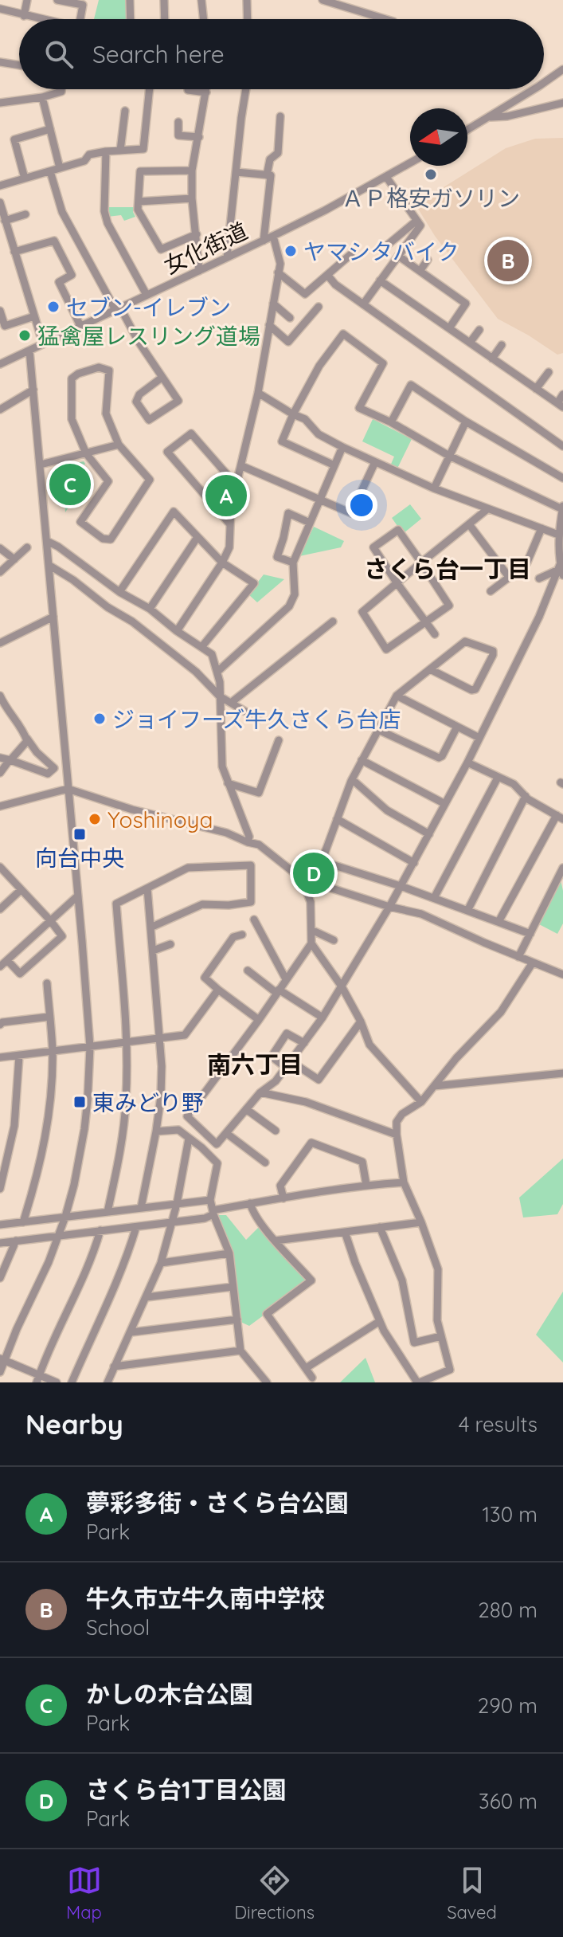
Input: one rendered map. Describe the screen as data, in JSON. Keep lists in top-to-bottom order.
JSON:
{
  "streets": {
    "street": ["女化街道"]
  },
  "districts": ["さくら台一丁目", "南六丁目"],
  "places": {
    "other": [
      "ＡＰ格安ガソリン",
      "ヤマシタバイク",
      "セブン-イレブン",
      "猛禽屋レスリング道場",
      "ジョイフーズ牛久さくら台店",
      "Yoshinoya"
    ],
    "transit": ["向台中央", "東みどり野"]
  },
  "north": "left",
  "page": {
    "search": "Search here",
    "pins": [
      "B",
      "C",
      "A",
      "D"
    ],
    "heading": ["Nearby", "4 results"],
    "list": [
      {
        "mark": "A",
        "name": "夢彩多街・さくら台公園",
        "note": "Park",
        "value": "130 m"
      },
      {
        "mark": "B",
        "name": "牛久市立牛久南中学校",
        "note": "School",
        "value": "280 m"
      },
      {
        "mark": "C",
        "name": "かしの木台公園",
        "note": "Park",
        "value": "290 m"
      },
      {
        "mark": "D",
        "name": "さくら台1丁目公園",
        "note": "Park",
        "value": "360 m"
      }
    ],
    "nav": ["Map", "Directions", "Saved"]
  }
}
